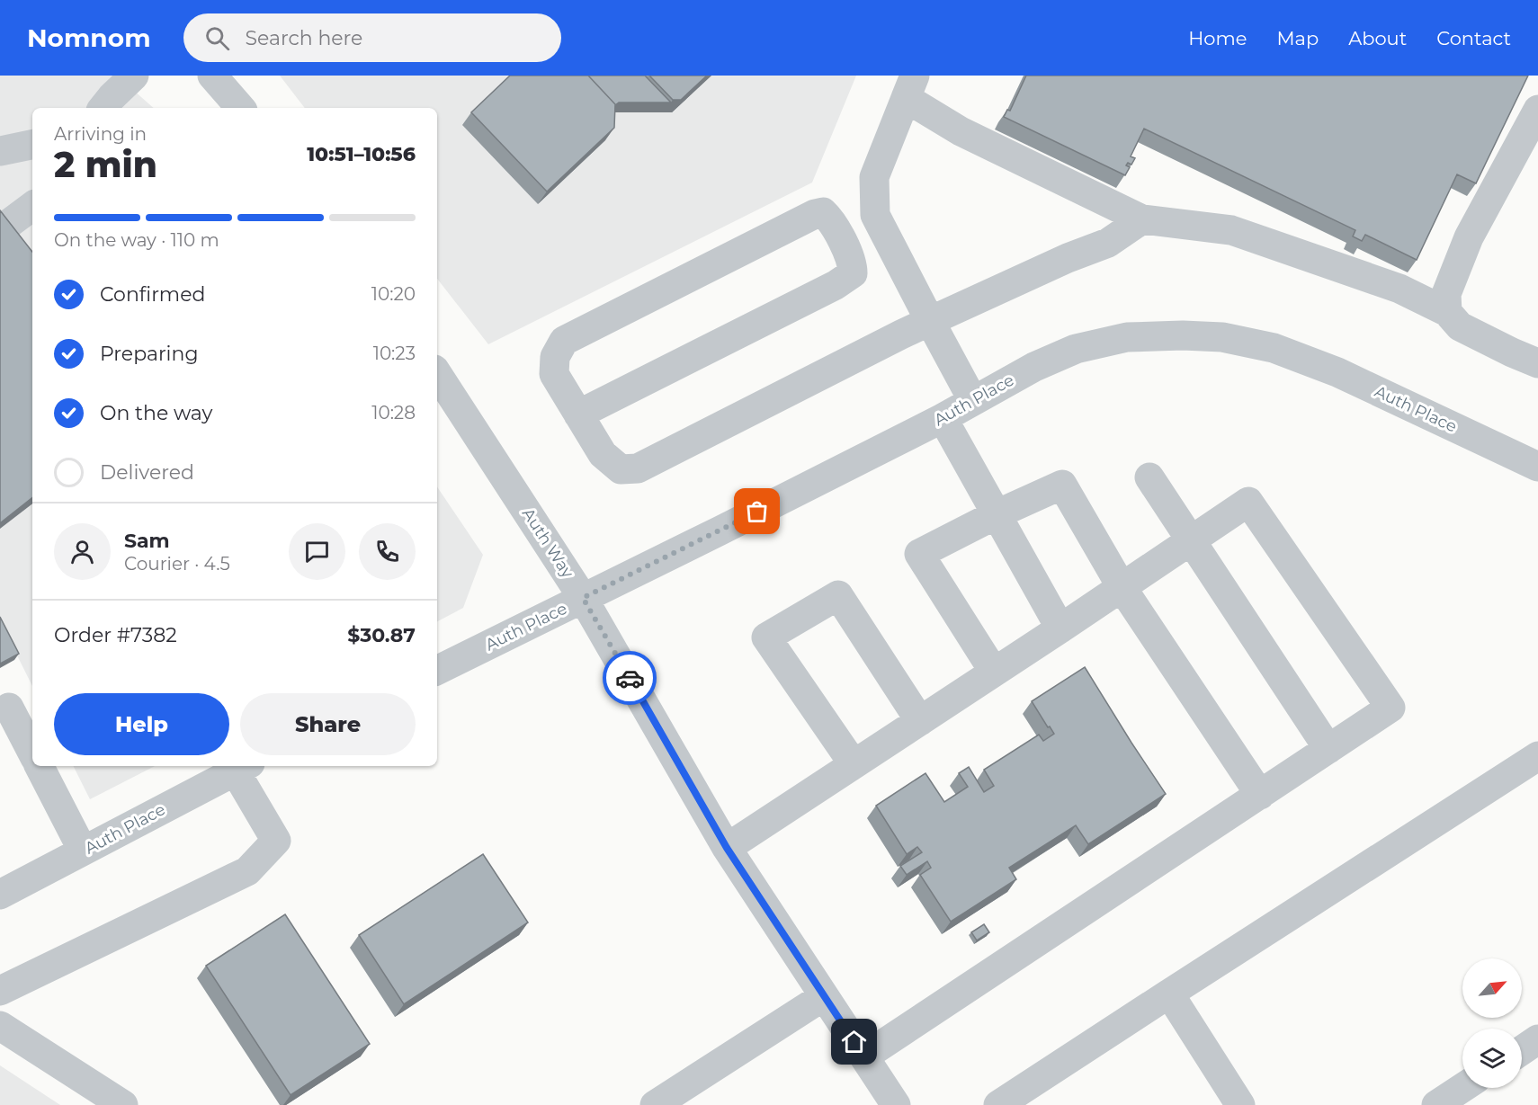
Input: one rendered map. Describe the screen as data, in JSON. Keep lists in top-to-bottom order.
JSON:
{
  "streets": {
    "street": ["Auth Place", "Auth Way"]
  },
  "crossings": [
    ["Auth Place", "Auth Way"]
  ],
  "north": "top right",
  "page": {
    "header": "Nomnom",
    "search": "Search here",
    "nav": [
      "Home",
      "Map",
      "About",
      "Contact"
    ],
    "heading": ["2 min", "Arriving in", "10:51–10:56"],
    "panel": [
      "Sam",
      "Courier · 4.5",
      "Order #7382",
      "$30.87"
    ],
    "bar": "On the way · 110 m",
    "list": [
      ["Confirmed", "10:20"],
      ["Preparing", "10:23"],
      ["On the way", "10:28"],
      "Delivered"
    ],
    "buttons": ["Help", "Share"]
  }
}
